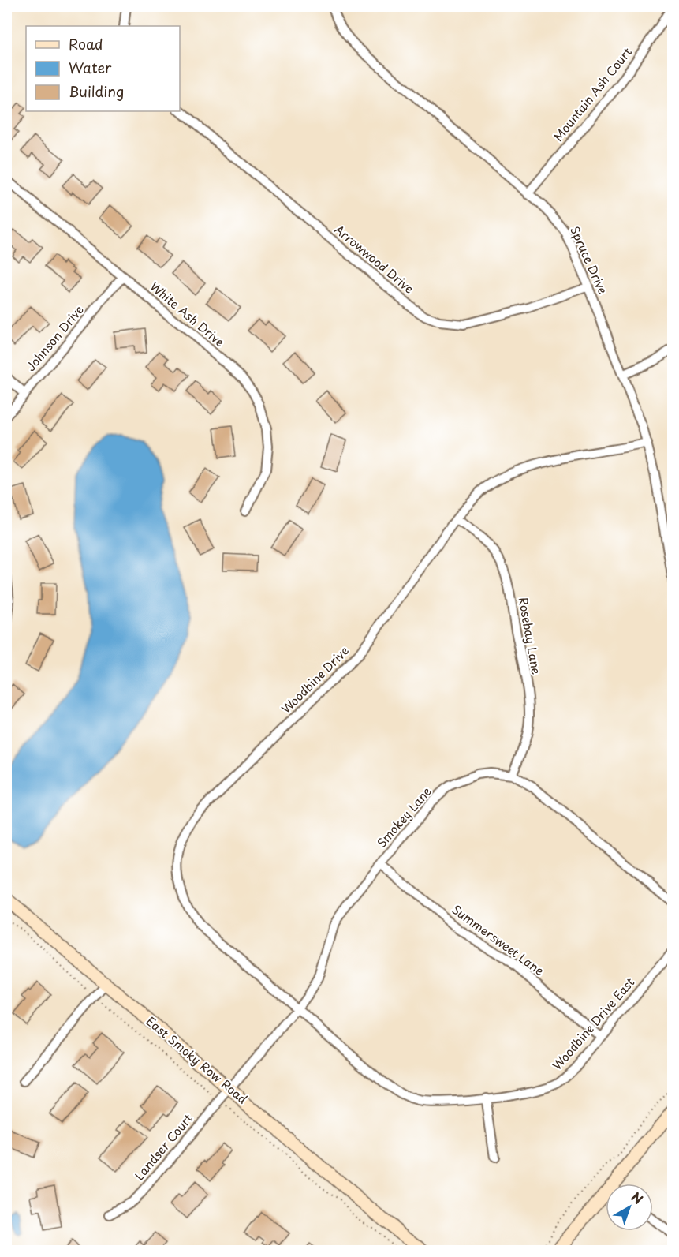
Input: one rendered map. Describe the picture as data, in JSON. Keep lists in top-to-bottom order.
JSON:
{
  "streets": {
    "street": [
      "Mountain Ash Court",
      "Arrowwood Drive",
      "Spruce Drive",
      "White Ash Drive",
      "Johnson Drive",
      "Rosebay Lane",
      "Woodbine Drive",
      "Smokey Lane",
      "Summersweet Lane",
      "Woodbine Drive East",
      "East Smoky Row Road",
      "Landser Court"
    ]
  },
  "crossings": [
    ["Mountain Ash Court", "Spruce Drive"],
    ["Arrowwood Drive", "Spruce Drive"],
    ["Spruce Drive", "Woodbine Drive"],
    ["White Ash Drive", "Johnson Drive"],
    ["Rosebay Lane", "Woodbine Drive"],
    ["Rosebay Lane", "Smokey Lane"],
    ["Woodbine Drive", "Smokey Lane"],
    ["Woodbine Drive", "Woodbine Drive East"],
    ["Smokey Lane", "Summersweet Lane"],
    ["Smokey Lane", "Woodbine Drive East"],
    ["Smokey Lane", "East Smoky Row Road"],
    ["Smokey Lane", "Landser Court"],
    ["Summersweet Lane", "Woodbine Drive East"],
    ["East Smoky Row Road", "Landser Court"]
  ],
  "legend": ["Road", "Water", "Building"],
  "north": "top right"
}
